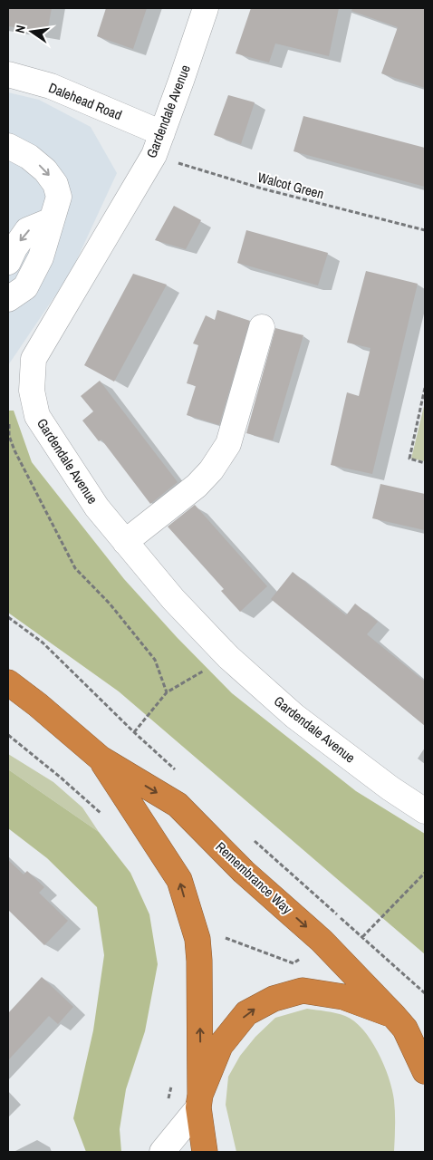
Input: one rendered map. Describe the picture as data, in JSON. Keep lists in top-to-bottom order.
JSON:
{
  "streets": {
    "highway": ["Remembrance Way"],
    "street": ["Dalehead Road", "Gardendale Avenue"],
    "path": ["Walcot Green"]
  },
  "crossings": [
    ["Dalehead Road", "Gardendale Avenue"],
    ["Dalehead Road", "Walcot Green"],
    ["Gardendale Avenue", "Walcot Green"]
  ],
  "north": "left"
}
